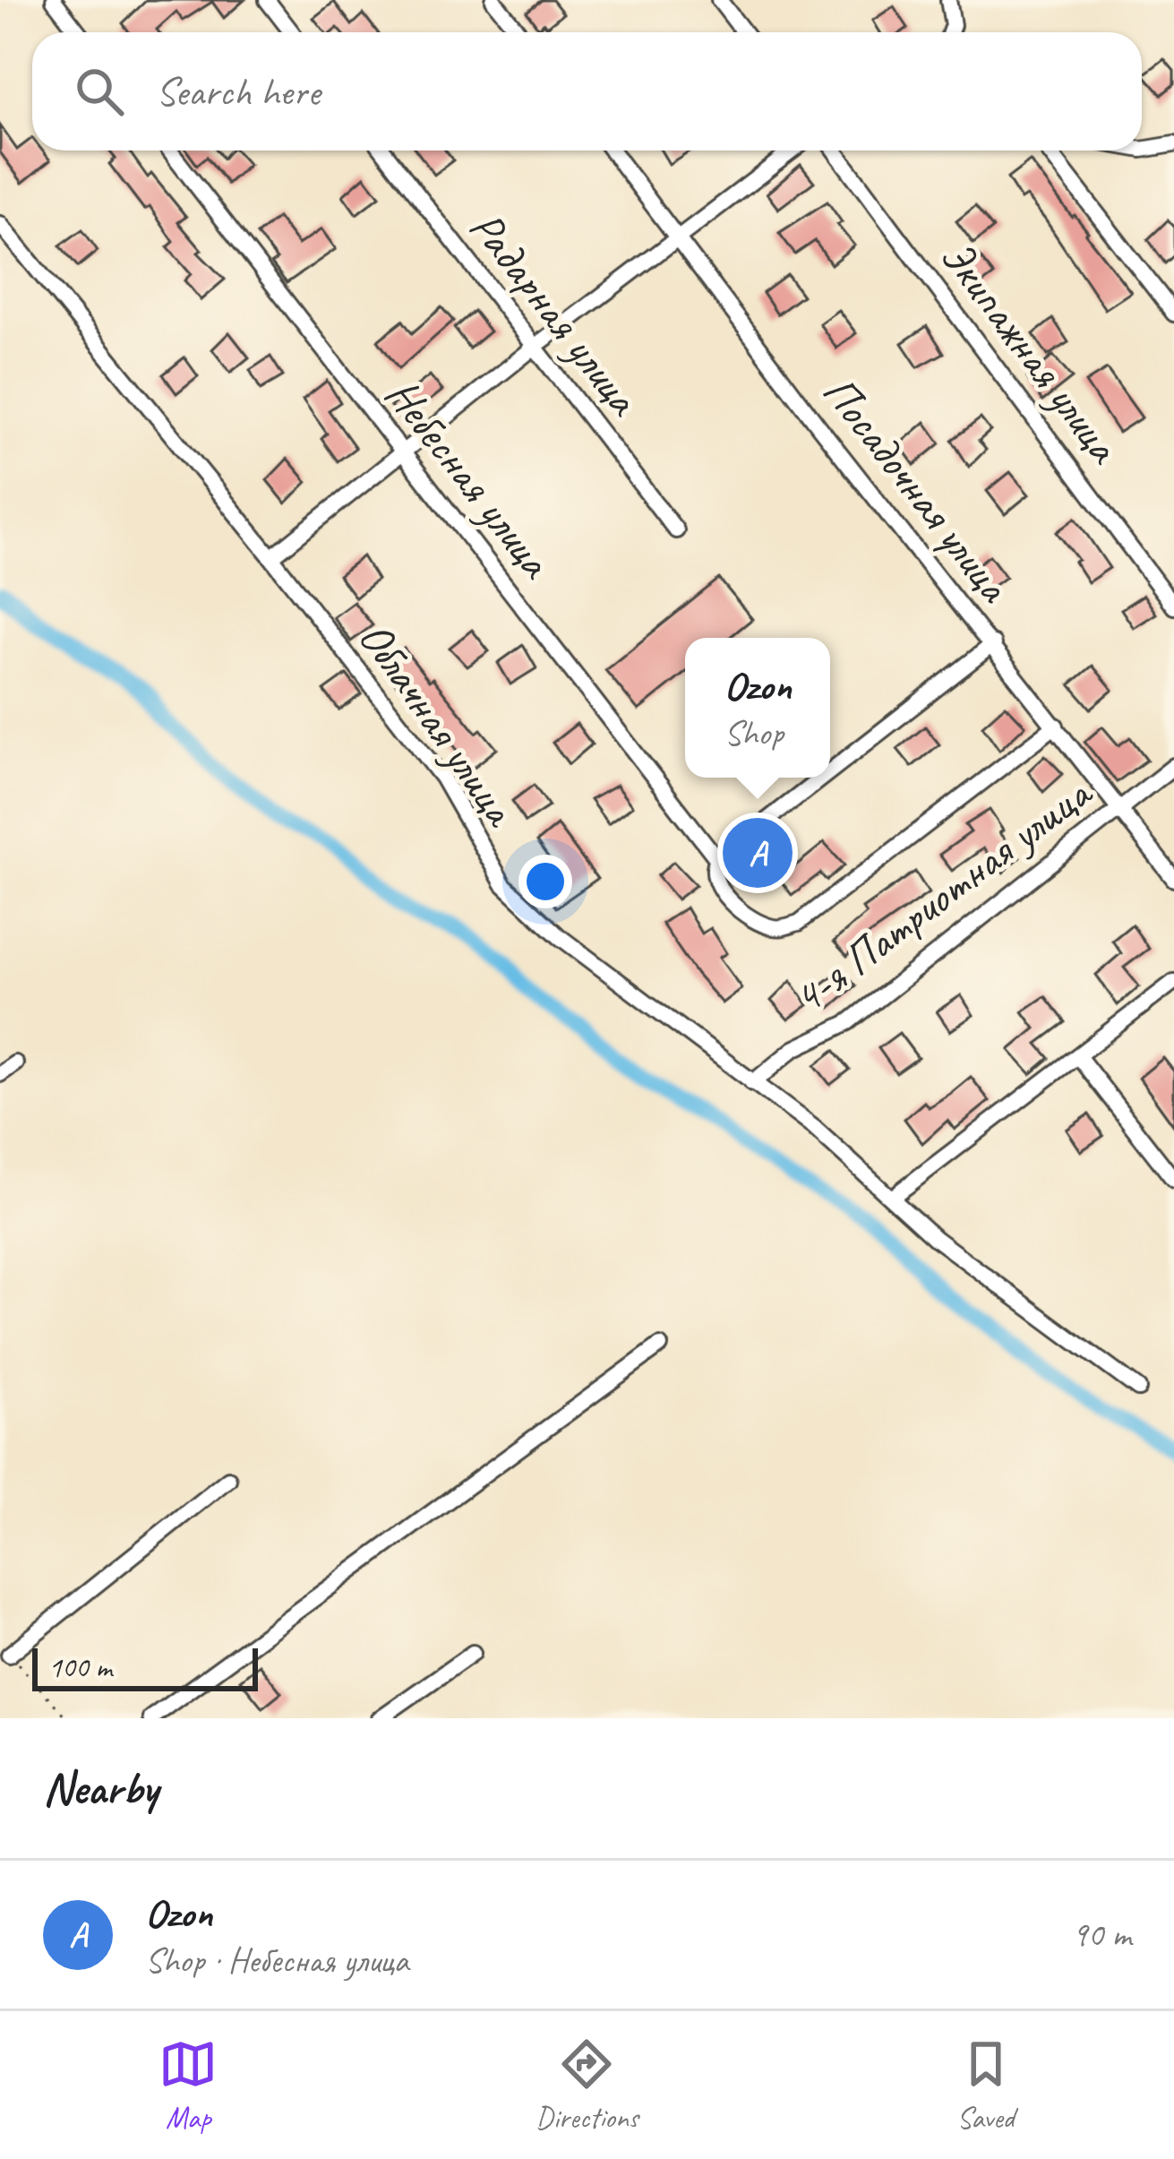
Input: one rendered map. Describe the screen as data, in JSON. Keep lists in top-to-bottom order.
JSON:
{
  "streets": {
    "street": [
      "Радарная улица",
      "Экипажная улица",
      "Небесная улица",
      "Посадочная улица",
      "Облачная улица",
      "4-я Патриотная улица"
    ]
  },
  "crossings": [
    ["Небесная улица", "Посадочная улица"],
    ["Посадочная улица", "4-я Патриотная улица"],
    ["Облачная улица", "4-я Патриотная улица"]
  ],
  "scale_bar": "100 m",
  "page": {
    "search": "Search here",
    "popup": ["Ozon", "Shop"],
    "pins": "A",
    "scale": "100 m",
    "heading": "Nearby",
    "list": [
      {
        "mark": "A",
        "name": "Ozon",
        "note": "Shop · Небесная улица",
        "value": "90 m"
      }
    ],
    "nav": ["Map", "Directions", "Saved"]
  }
}
